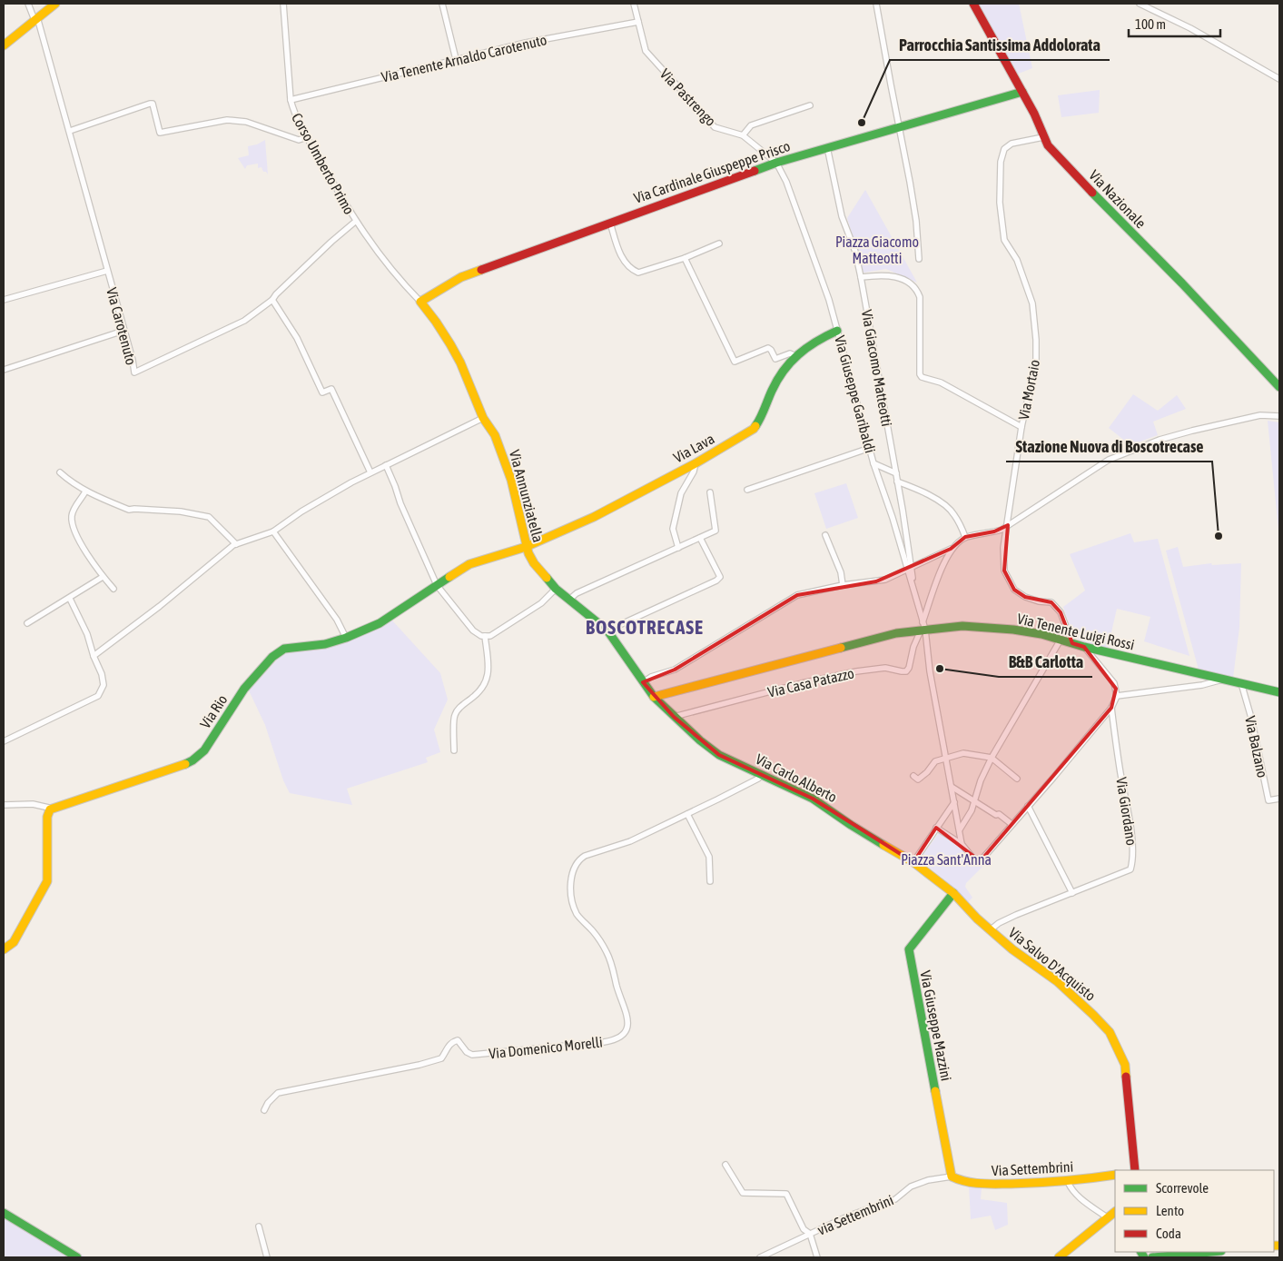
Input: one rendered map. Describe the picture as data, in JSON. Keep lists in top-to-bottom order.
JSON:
{
  "streets": {
    "street": [
      "Via Tenente Arnaldo Carotenuto",
      "Via Pastrengo",
      "Corso Umberto Primo",
      "Via Cardinale Giuspeppe Prisco",
      "Via Nazionale",
      "Via Carotenuto",
      "Via Giacomo Matteotti",
      "Via Mortaio",
      "Via Giuseppe Garibaldi",
      "Via Lava",
      "Via Annunziatella",
      "Via Tenente Luigi Rossi",
      "Via Casa Patazzo",
      "Via Rio",
      "Via Balzano",
      "Via Carlo Alberto",
      "Via Giordano",
      "Via Salvo D'Acquisto",
      "Via Giuseppe Mazzini",
      "Via Domenico Morelli",
      "Via Settembrini",
      "via Settembrini"
    ]
  },
  "crossings": [
    ["Via Tenente Arnaldo Carotenuto", "Via Pastrengo"],
    ["Via Tenente Arnaldo Carotenuto", "Corso Umberto Primo"],
    ["Via Pastrengo", "Via Cardinale Giuspeppe Prisco"],
    ["Via Pastrengo", "Via Giuseppe Garibaldi"],
    ["Corso Umberto Primo", "Via Cardinale Giuspeppe Prisco"],
    ["Corso Umberto Primo", "Via Carotenuto"],
    ["Corso Umberto Primo", "Via Annunziatella"],
    ["Via Cardinale Giuspeppe Prisco", "Via Nazionale"],
    ["Via Cardinale Giuspeppe Prisco", "Via Giacomo Matteotti"],
    ["Via Cardinale Giuspeppe Prisco", "Via Giuseppe Garibaldi"],
    ["Via Cardinale Giuspeppe Prisco", "Via Annunziatella"],
    ["Via Nazionale", "Via Mortaio"],
    ["Via Giacomo Matteotti", "Via Giuseppe Garibaldi"],
    ["Via Giacomo Matteotti", "Via Tenente Luigi Rossi"],
    ["Via Giacomo Matteotti", "Via Casa Patazzo"],
    ["Via Mortaio", "Via Tenente Luigi Rossi"],
    ["Via Giuseppe Garibaldi", "Via Lava"],
    ["Via Lava", "Via Annunziatella"],
    ["Via Lava", "Via Rio"],
    ["Via Annunziatella", "Via Tenente Luigi Rossi"],
    ["Via Annunziatella", "Via Rio"],
    ["Via Annunziatella", "Via Carlo Alberto"],
    ["Via Tenente Luigi Rossi", "Via Casa Patazzo"],
    ["Via Tenente Luigi Rossi", "Via Balzano"],
    ["Via Tenente Luigi Rossi", "Via Carlo Alberto"],
    ["Via Casa Patazzo", "Via Carlo Alberto"],
    ["Via Carlo Alberto", "Via Salvo D'Acquisto"],
    ["Via Carlo Alberto", "Via Giuseppe Mazzini"],
    ["Via Carlo Alberto", "Via Domenico Morelli"],
    ["Via Giordano", "Via Salvo D'Acquisto"],
    ["Via Salvo D'Acquisto", "Via Giuseppe Mazzini"],
    ["Via Giuseppe Mazzini", "Via Settembrini"],
    ["Via Giuseppe Mazzini", "via Settembrini"],
    ["Via Settembrini", "via Settembrini"]
  ],
  "districts": ["BOSCOTRECASE"],
  "parks": ["Piazza Giacomo Matteotti", "Piazza Sant'Anna"],
  "places": ["Parrocchia Santissima Addolorata", "Stazione Nuova di Boscotrecase", "B&B Carlotta"],
  "legend": ["Scorrevole", "Lento", "Coda"],
  "scale_bar": "100 m"
}
